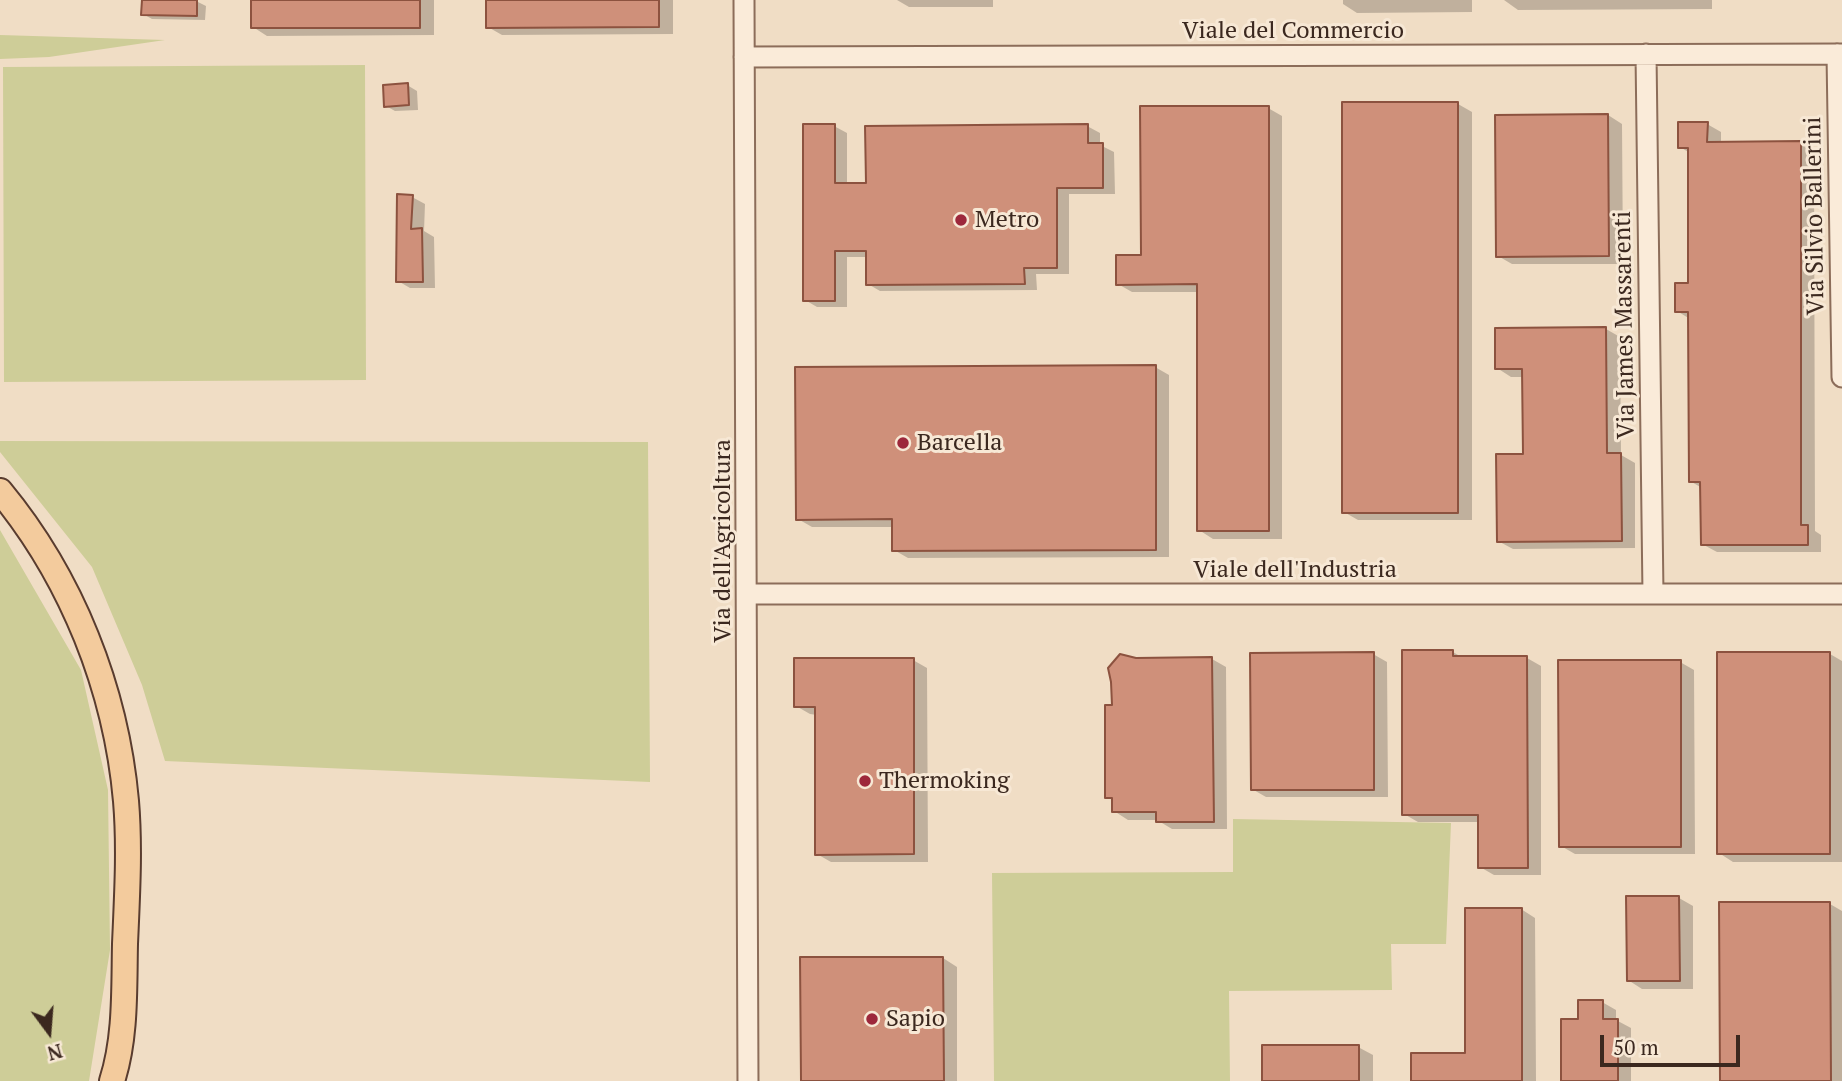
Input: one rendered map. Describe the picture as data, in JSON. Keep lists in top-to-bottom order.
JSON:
{
  "streets": {
    "street": [
      "Viale del Commercio",
      "Via Silvio Ballerini",
      "Via James Massarenti",
      "Via dell'Agricoltura",
      "Viale dell'Industria"
    ]
  },
  "crossings": [
    ["Viale del Commercio", "Via Silvio Ballerini"],
    ["Viale del Commercio", "Via James Massarenti"],
    ["Viale del Commercio", "Via dell'Agricoltura"],
    ["Via James Massarenti", "Viale dell'Industria"],
    ["Via dell'Agricoltura", "Viale dell'Industria"]
  ],
  "places": [
    "Metro",
    "Barcella",
    "Thermoking",
    "Sapio"
  ],
  "scale_bar": "50 m",
  "north": "bottom"
}
